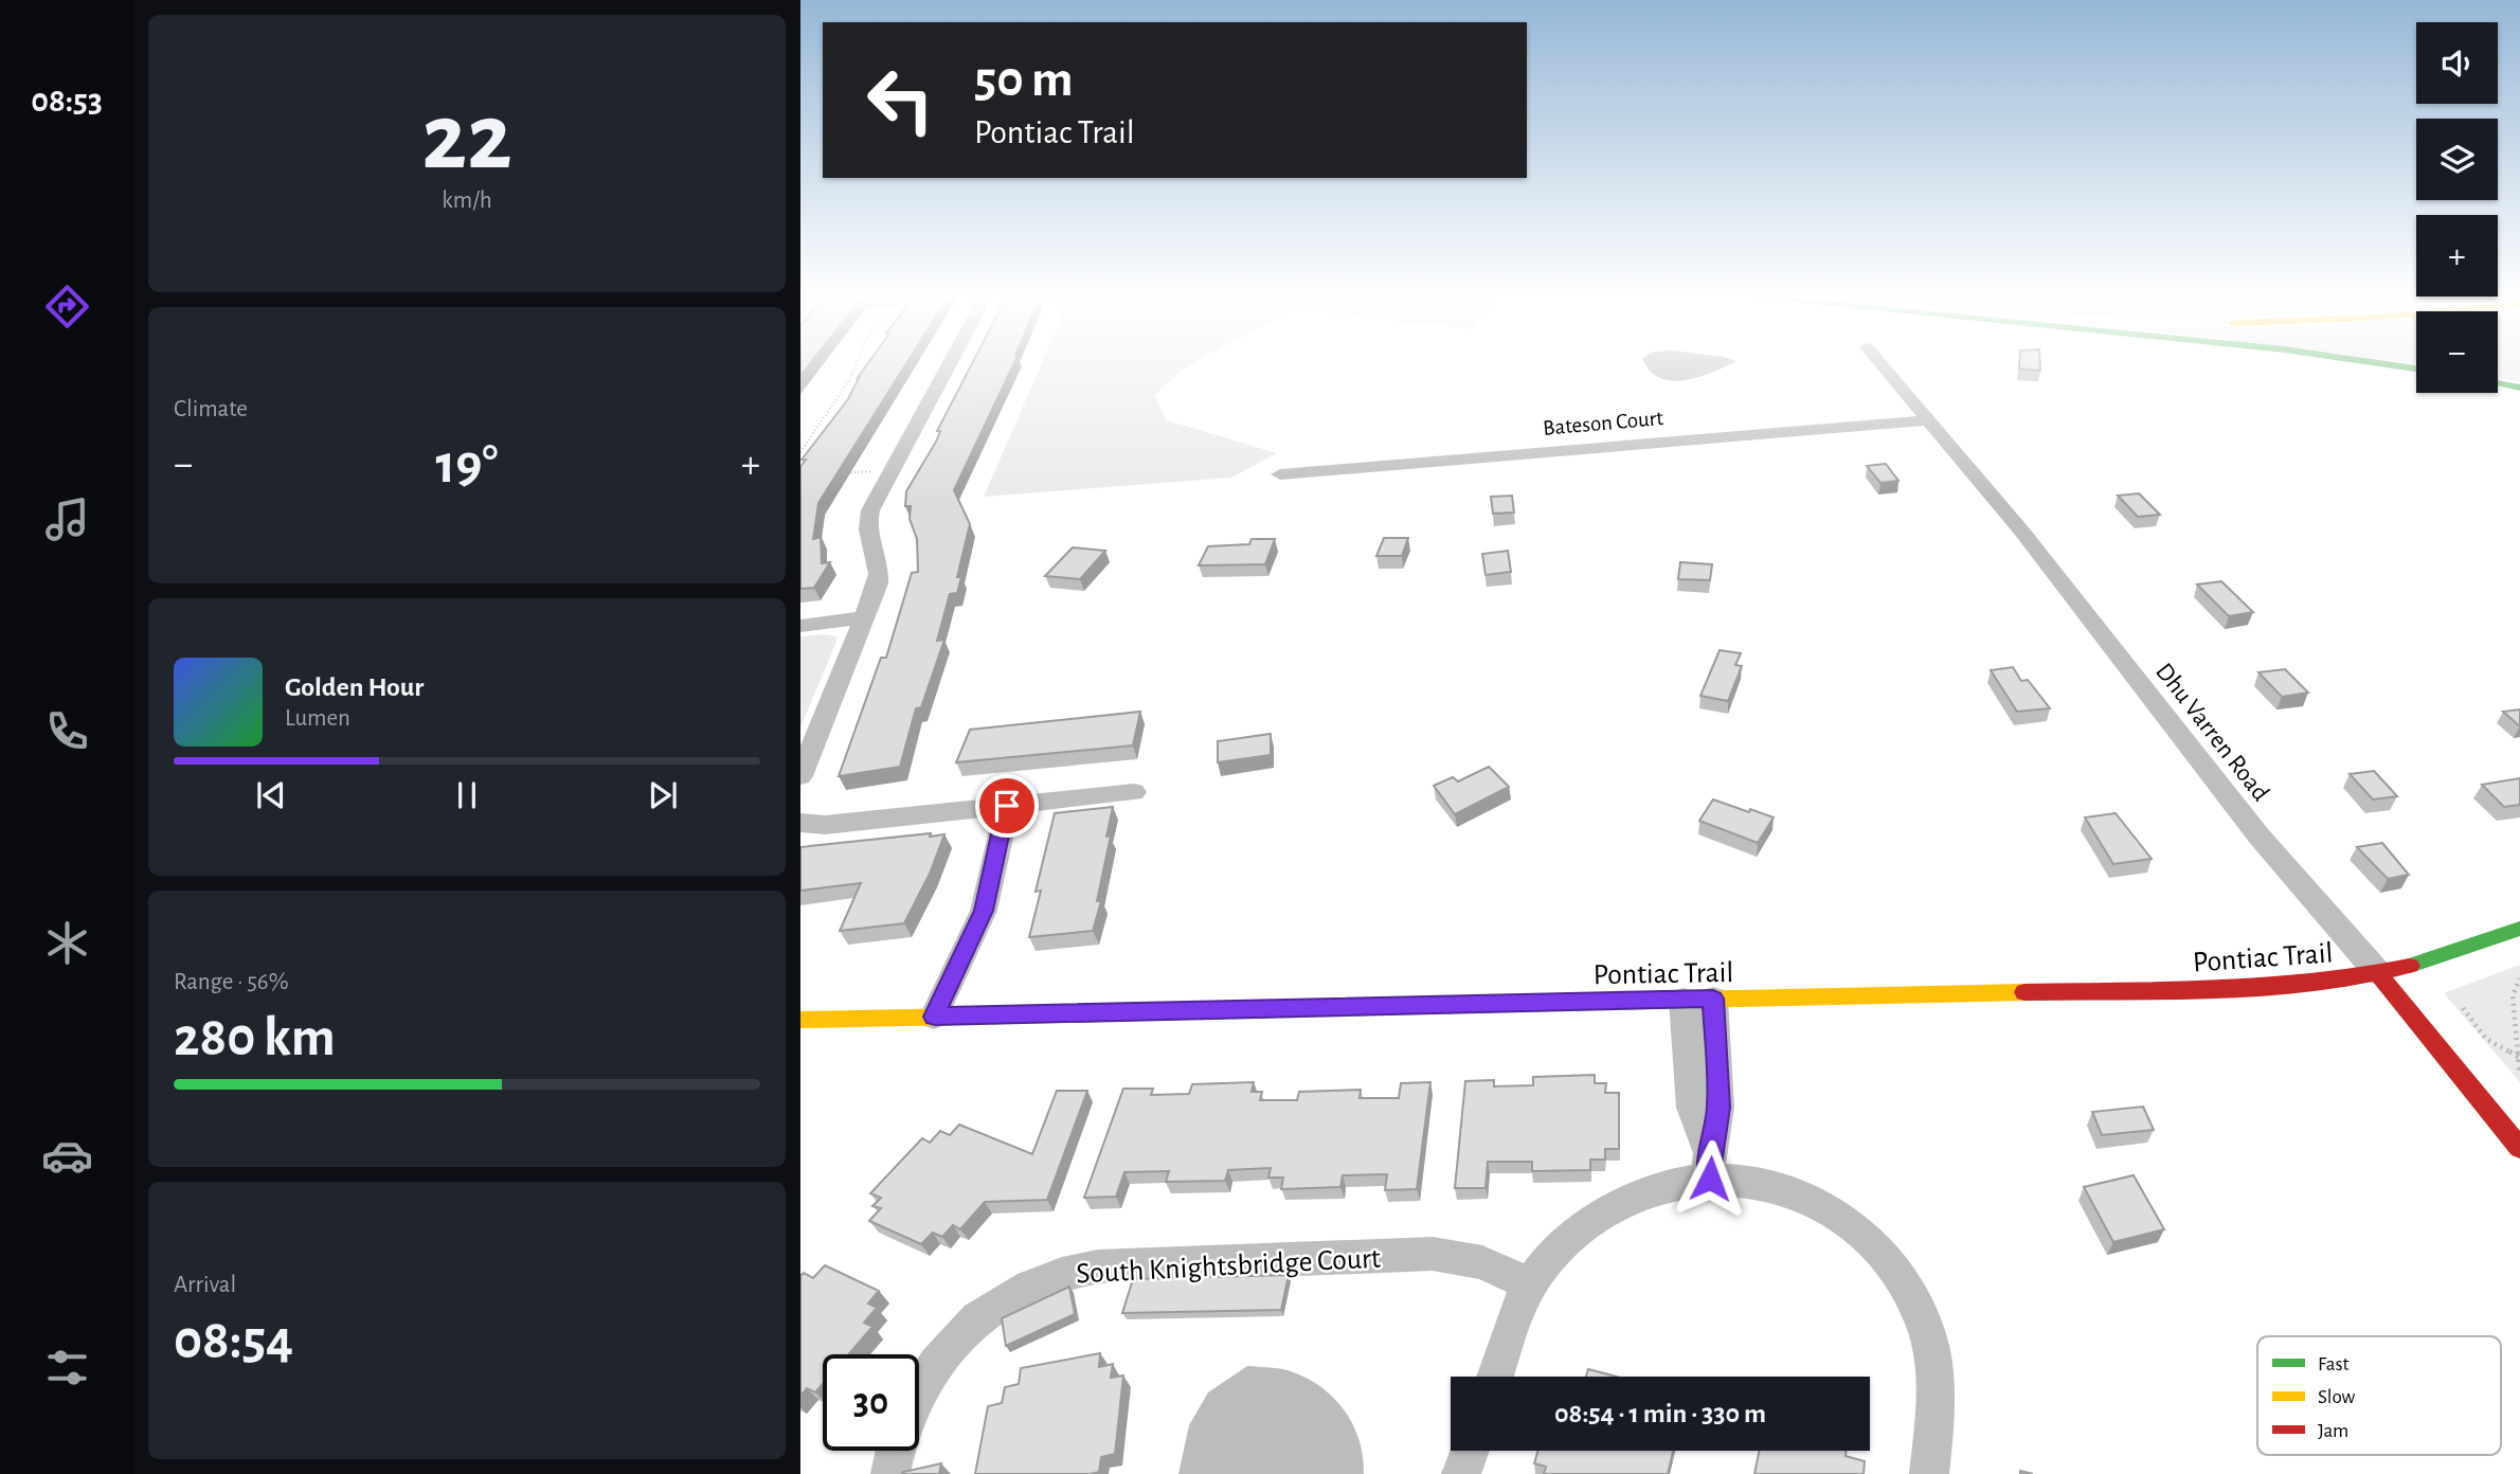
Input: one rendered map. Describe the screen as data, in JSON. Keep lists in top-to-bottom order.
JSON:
{
  "streets": {
    "main road": ["Dhu Varren Road", "Pontiac Trail"],
    "street": ["Bateson Court", "South Knightsbridge Court"]
  },
  "crossings": [
    ["Bateson Court", "Dhu Varren Road"],
    ["Dhu Varren Road", "Pontiac Trail"]
  ],
  "legend": ["Fast", "Slow", "Jam"],
  "page": {
    "tabs": "08:53",
    "tile": [
      ["22", "km/h"],
      "Climate",
      ["Range · 56%", "280 km"],
      ["Arrival", "08:54"]
    ],
    "map_buttons": ["+", "−"],
    "turn": ["50 m", "Pontiac Trail"],
    "heat": ["−", "19°", "+"],
    "song": ["Golden Hour", "Lumen"],
    "limit": "30",
    "trip": "08:54 · 1 min · 330 m"
  }
}
